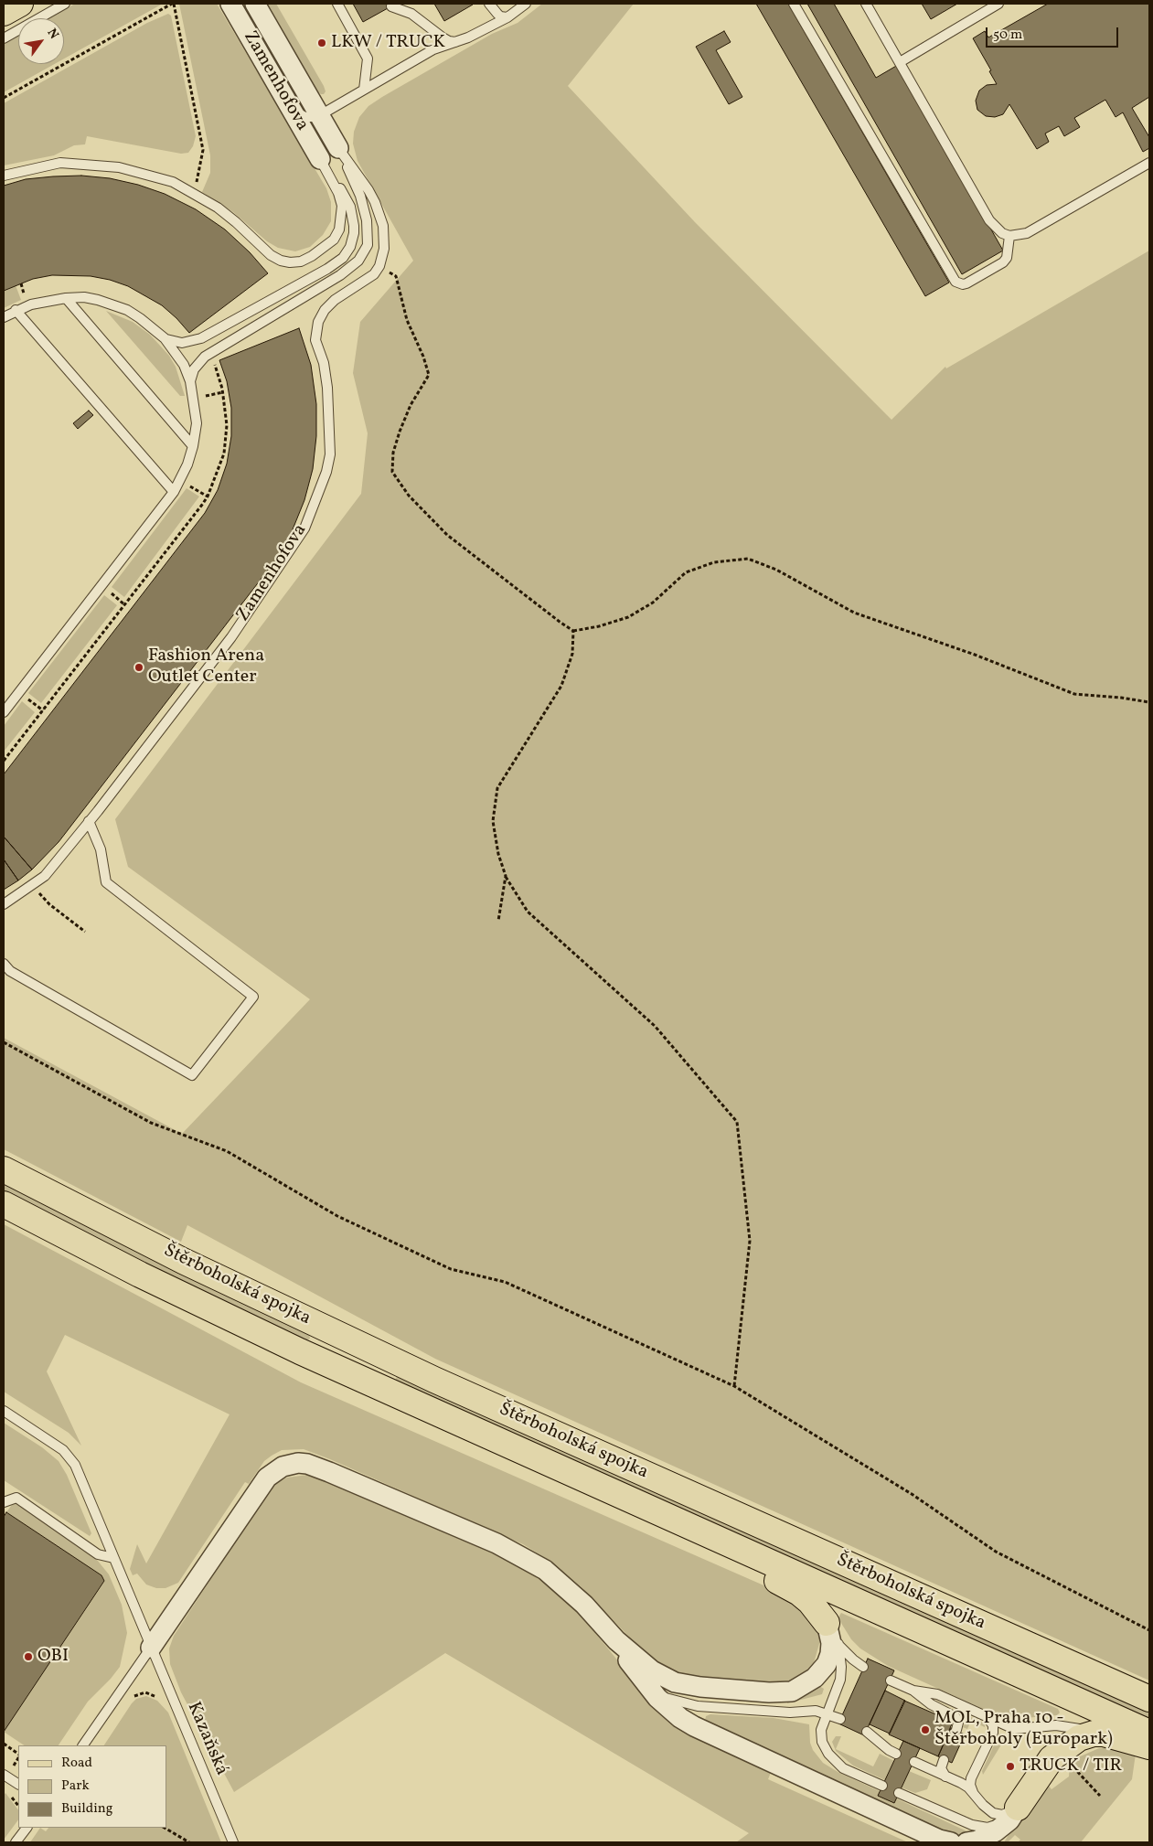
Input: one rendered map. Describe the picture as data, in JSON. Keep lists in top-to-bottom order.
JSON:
{
  "streets": {
    "main road": ["Štěrboholská spojka"],
    "street": ["Zamenhofova"],
    "lane": ["Kazaňská"]
  },
  "places": [
    "LKW / TRUCK",
    "Fashion Arena Outlet Center",
    "OBI",
    "MOL, Praha 10 - Štěrboholy (Europark)",
    "TRUCK / TIR"
  ],
  "legend": ["Road", "Park", "Building"],
  "scale_bar": "50 m",
  "north": "top right"
}
